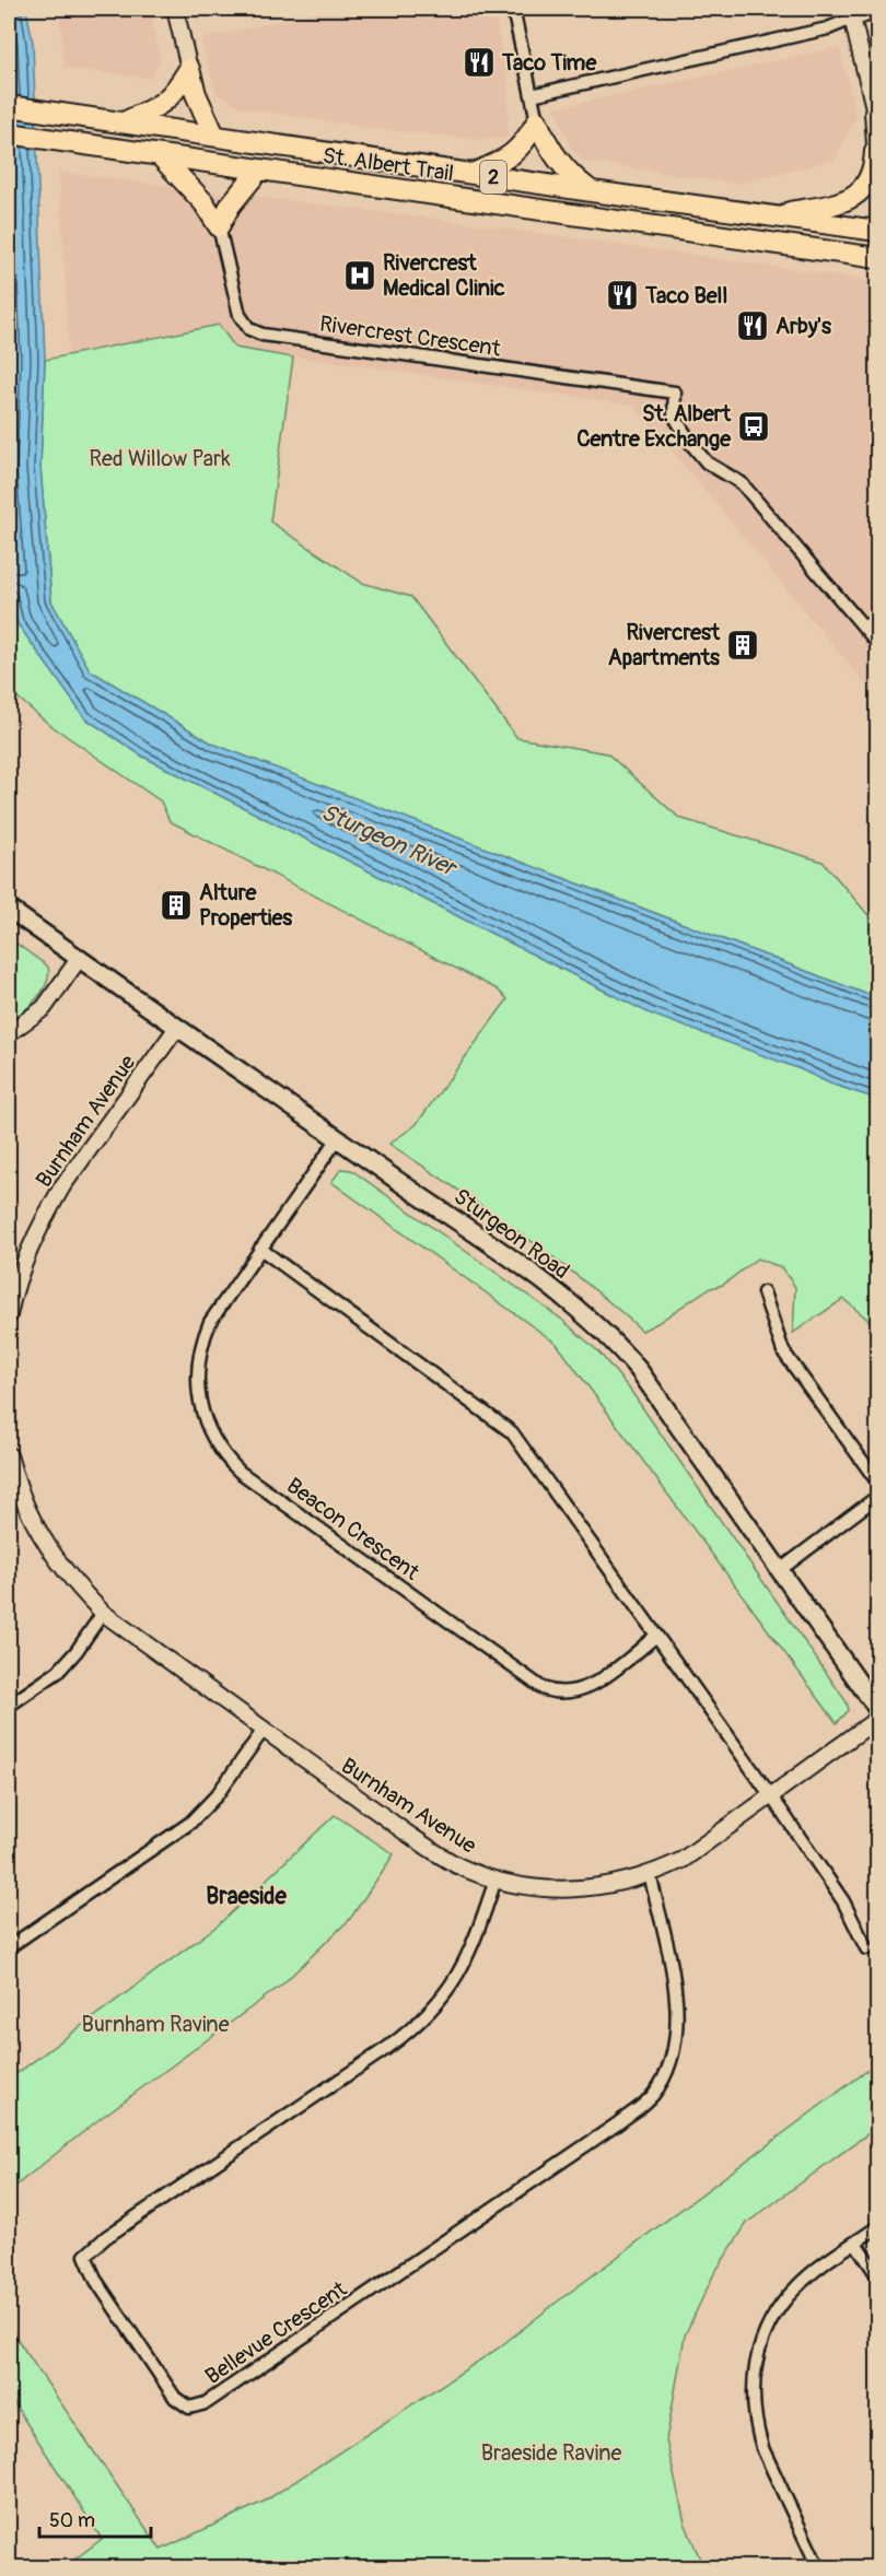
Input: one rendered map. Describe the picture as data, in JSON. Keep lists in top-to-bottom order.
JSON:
{
  "streets": {
    "main road": ["St. Albert Trail", "2", "Sturgeon Road"],
    "street": [
      "Rivercrest Crescent",
      "Burnham Avenue",
      "Beacon Crescent",
      "Bellevue Crescent"
    ]
  },
  "crossings": [
    ["Burnham Avenue", "Sturgeon Road"],
    ["Burnham Avenue", "Bellevue Crescent"],
    ["Sturgeon Road", "Beacon Crescent"]
  ],
  "districts": ["Braeside"],
  "water": ["Sturgeon River"],
  "parks": ["Red Willow Park", "Burnham Ravine", "Braeside Ravine"],
  "places": {
    "restaurant": ["Taco Time", "Taco Bell", "Arby's"],
    "hospital": ["Rivercrest Medical Clinic"],
    "bus stop": ["St. Albert Centre Exchange"],
    "building": ["Rivercrest Apartments", "Alture Properties"]
  },
  "scale_bar": "50 m"
}
